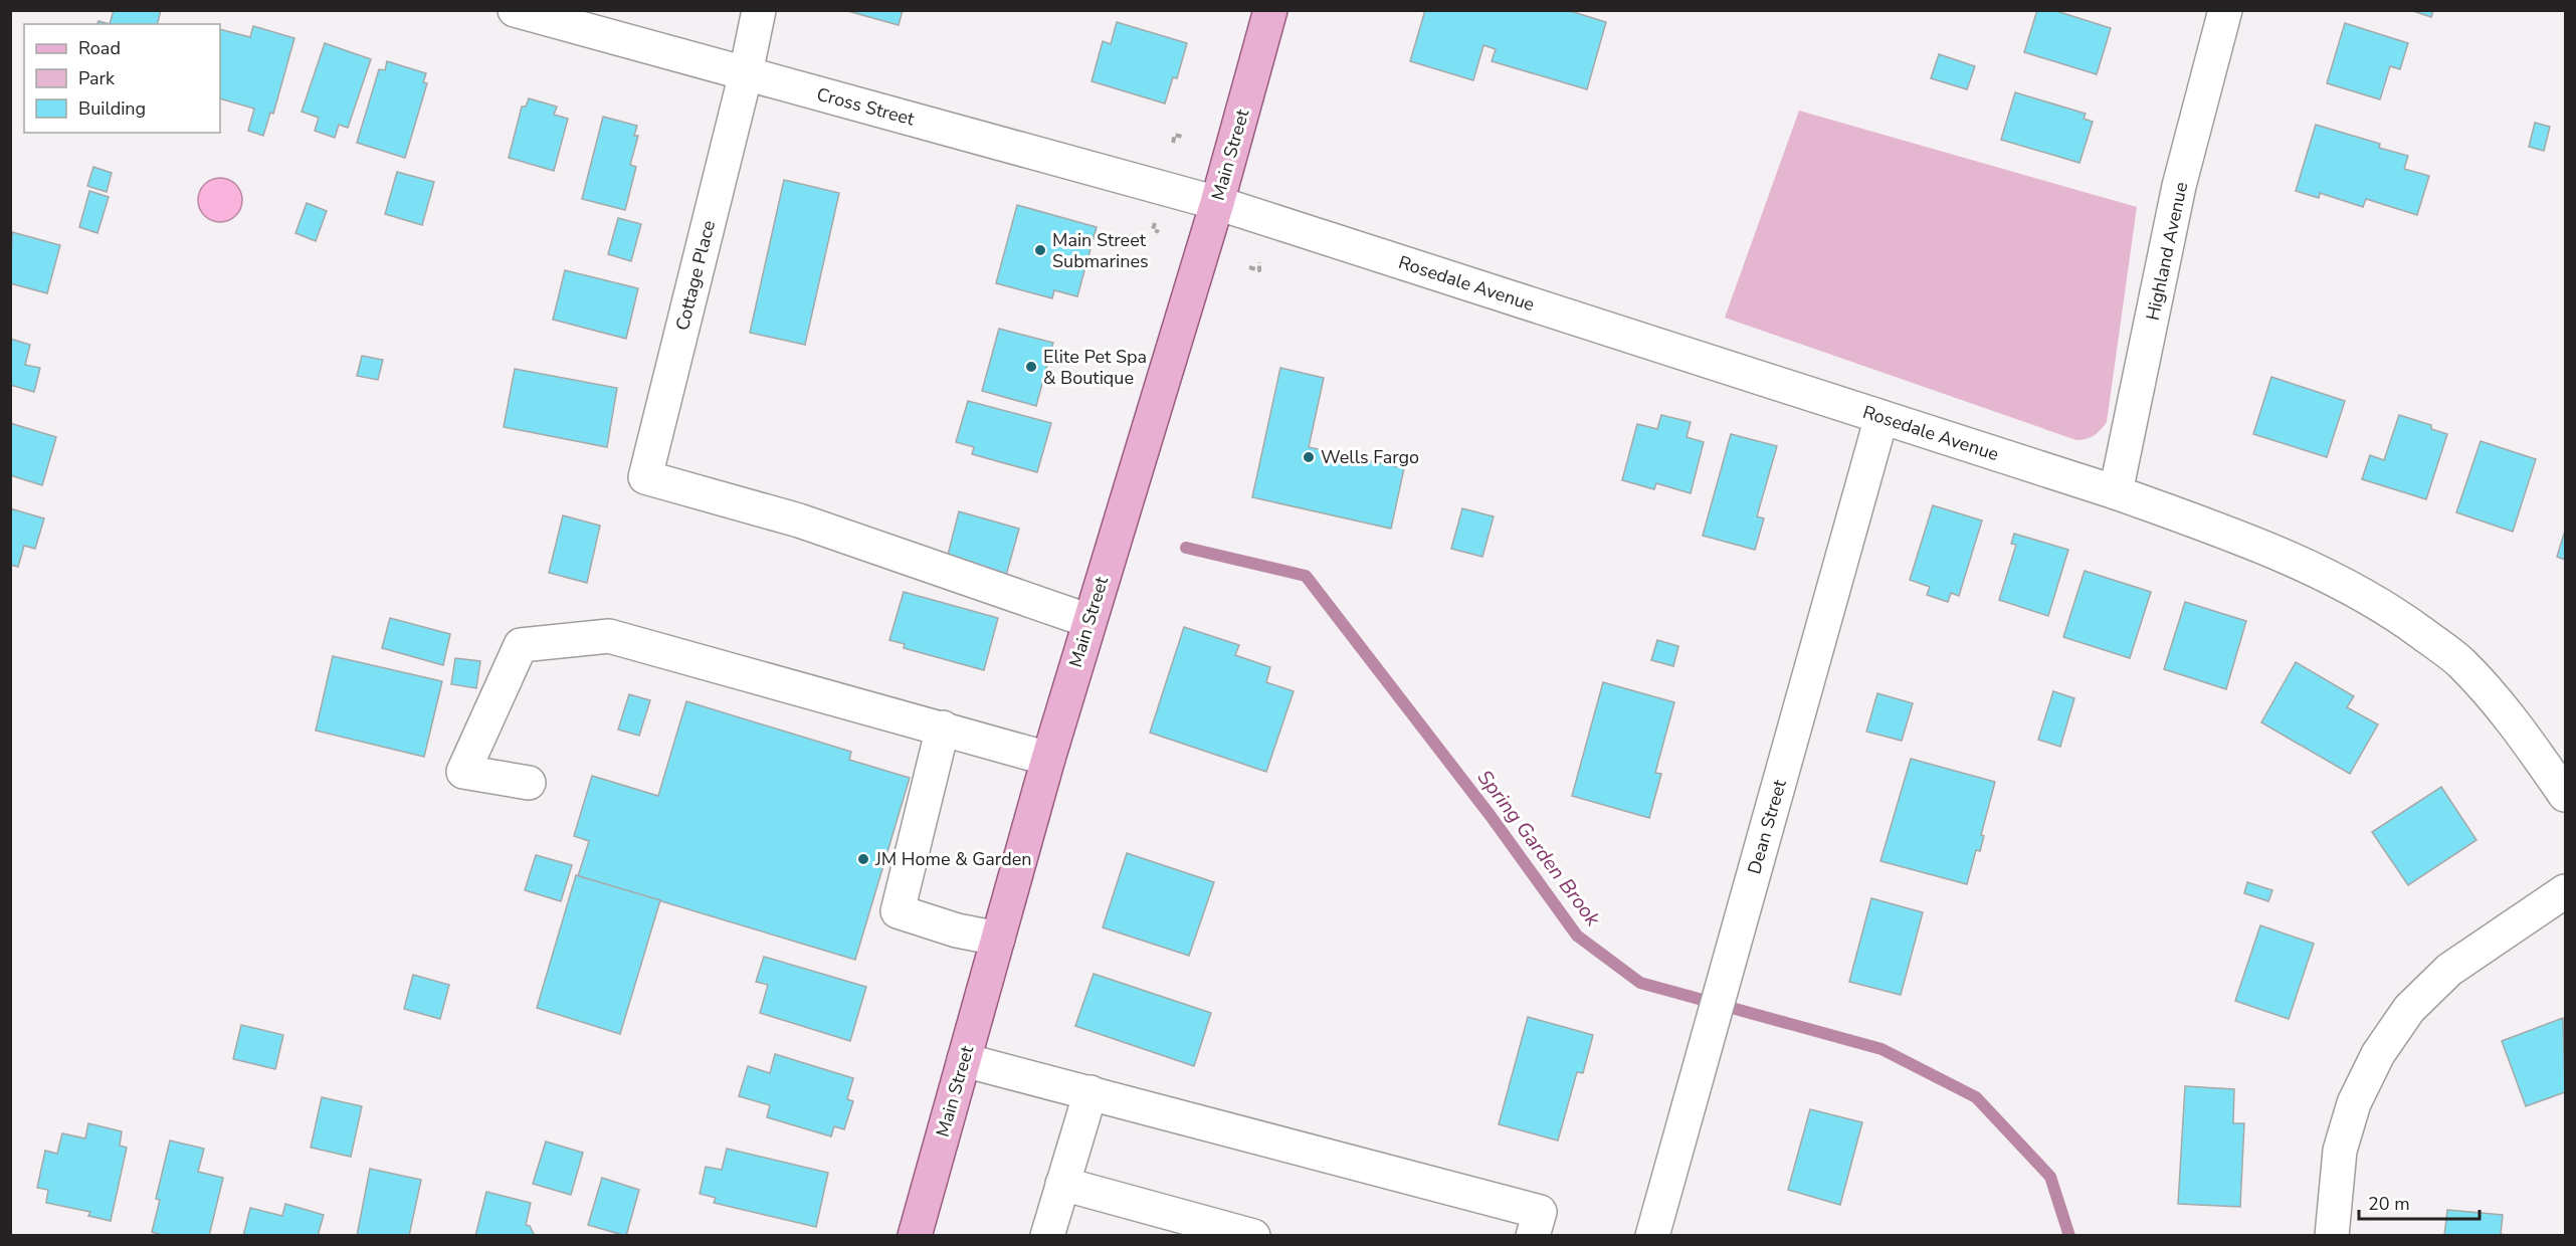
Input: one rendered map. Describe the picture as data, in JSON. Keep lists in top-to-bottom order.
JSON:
{
  "streets": {
    "main road": ["Main Street"],
    "street": [
      "Cross Street",
      "Highland Avenue",
      "Cottage Place",
      "Rosedale Avenue",
      "Dean Street"
    ]
  },
  "crossings": [
    ["Cross Street", "Main Street"],
    ["Cross Street", "Cottage Place"],
    ["Cross Street", "Rosedale Avenue"],
    ["Main Street", "Cottage Place"],
    ["Main Street", "Rosedale Avenue"],
    ["Highland Avenue", "Rosedale Avenue"],
    ["Rosedale Avenue", "Dean Street"]
  ],
  "water": ["Spring Garden Brook"],
  "places": [
    "Main Street Submarines",
    "Elite Pet Spa & Boutique",
    "Wells Fargo",
    "JM Home & Garden"
  ],
  "legend": ["Road", "Park", "Building"],
  "scale_bar": "20 m"
}
